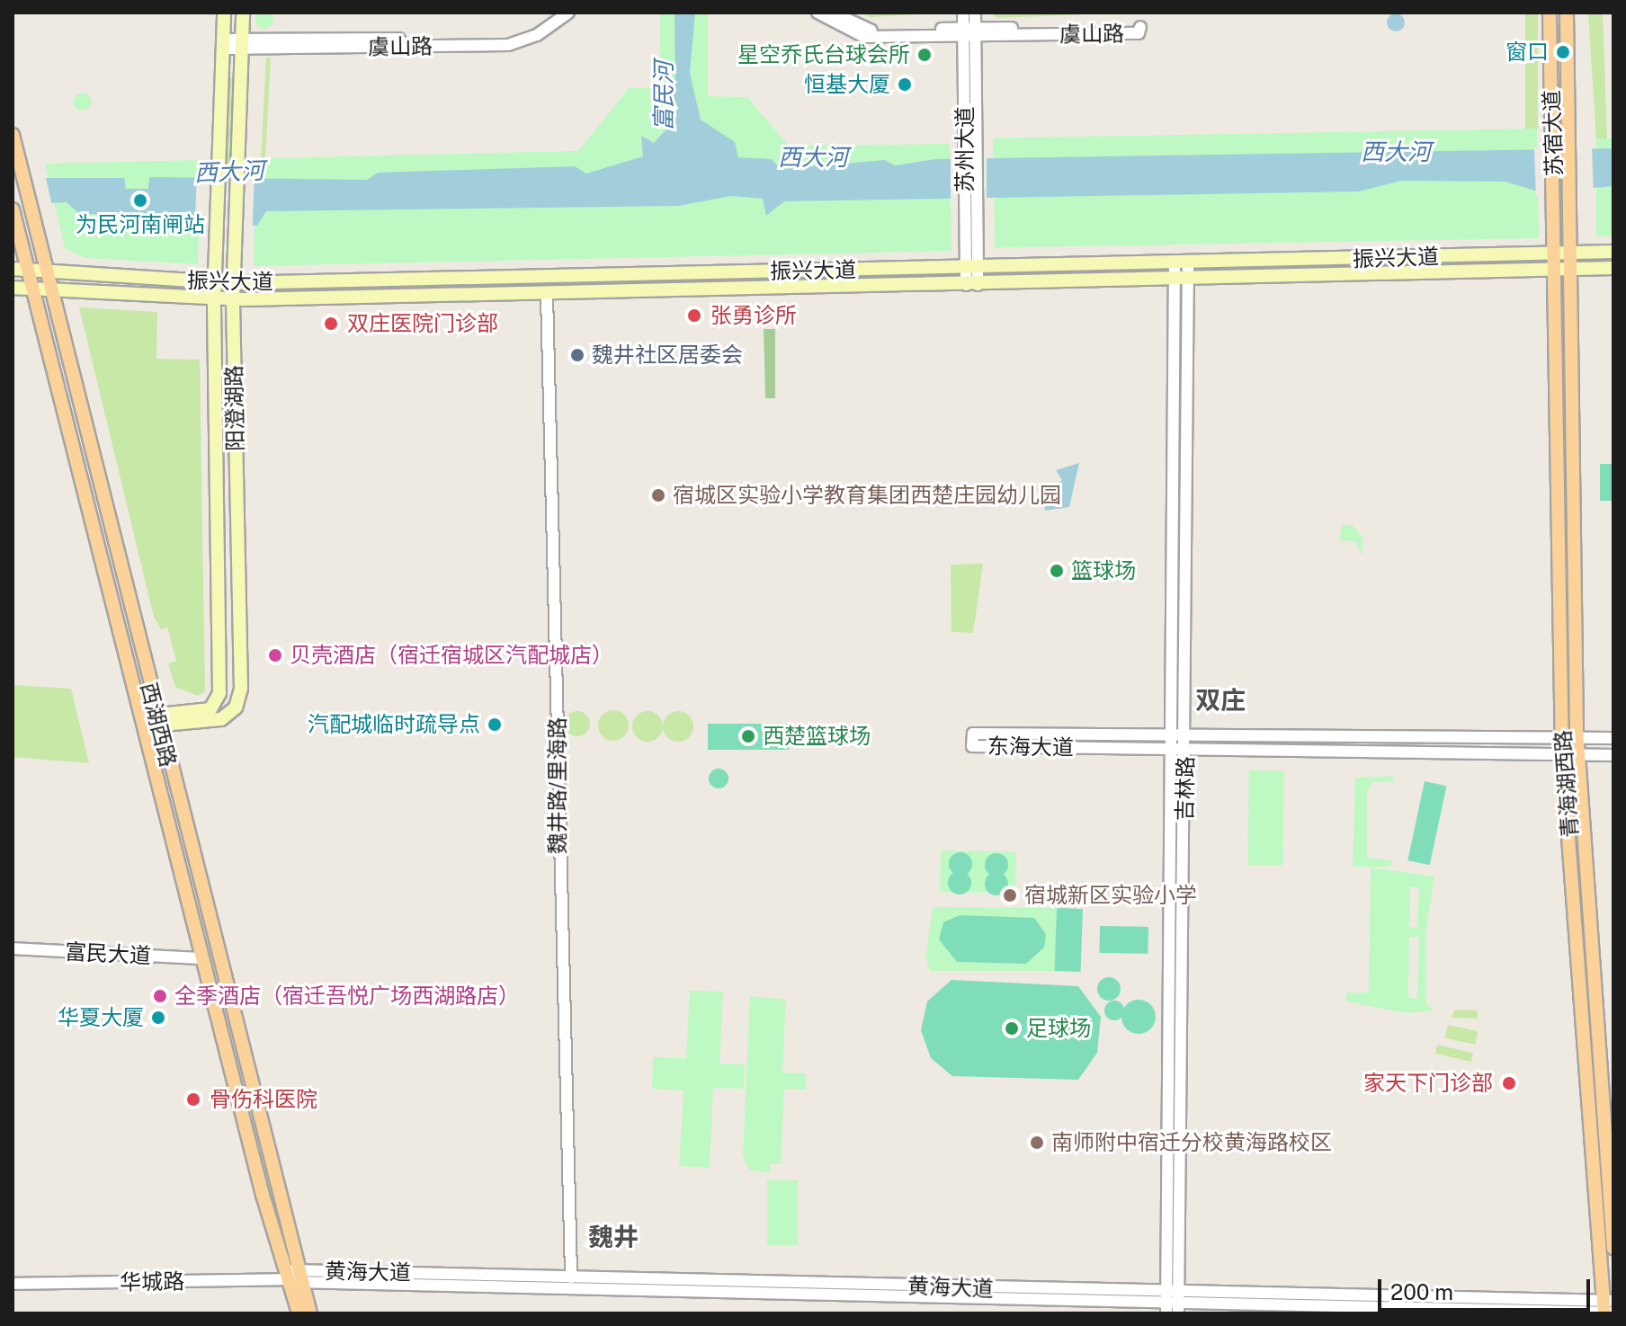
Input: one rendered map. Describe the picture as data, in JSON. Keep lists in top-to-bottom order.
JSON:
{
  "streets": {
    "main road": [
      "苏宿大道",
      "振兴大道",
      "阳澄湖路",
      "西湖西路",
      "青海湖西路"
    ],
    "street": [
      "虞山路",
      "苏州大道",
      "东海大道",
      "魏井路/里海路",
      "吉林路",
      "富民大道",
      "黄海大道",
      "华城路"
    ]
  },
  "crossings": [
    ["虞山路", "苏州大道"],
    ["虞山路", "阳澄湖路"],
    ["苏宿大道", "振兴大道"],
    ["苏宿大道", "青海湖西路"],
    ["苏州大道", "振兴大道"],
    ["振兴大道", "阳澄湖路"],
    ["振兴大道", "西湖西路"],
    ["振兴大道", "青海湖西路"],
    ["振兴大道", "魏井路/里海路"],
    ["振兴大道", "吉林路"],
    ["阳澄湖路", "西湖西路"],
    ["西湖西路", "富民大道"],
    ["西湖西路", "黄海大道"],
    ["西湖西路", "华城路"],
    ["东海大道", "青海湖西路"],
    ["东海大道", "吉林路"],
    ["青海湖西路", "黄海大道"],
    ["魏井路/里海路", "黄海大道"],
    ["吉林路", "黄海大道"],
    ["黄海大道", "华城路"]
  ],
  "districts": ["双庄", "魏井"],
  "water": ["富民河", "西大河"],
  "places": [
    "窗口",
    "星空乔氏台球会所",
    "恒基大厦",
    "为民河南闸站",
    "张勇诊所",
    "双庄医院门诊部",
    "魏井社区居委会",
    "宿城区实验小学教育集团西楚庄园幼儿园",
    "篮球场",
    "贝壳酒店（宿迁宿城区汽配城店）",
    "汽配城临时疏导点",
    "西楚篮球场",
    "宿城新区实验小学",
    "全季酒店（宿迁吾悦广场西湖路店）",
    "华夏大厦",
    "足球场",
    "家天下门诊部",
    "骨伤科医院",
    "南师附中宿迁分校黄海路校区"
  ],
  "scale_bar": "200 m"
}
